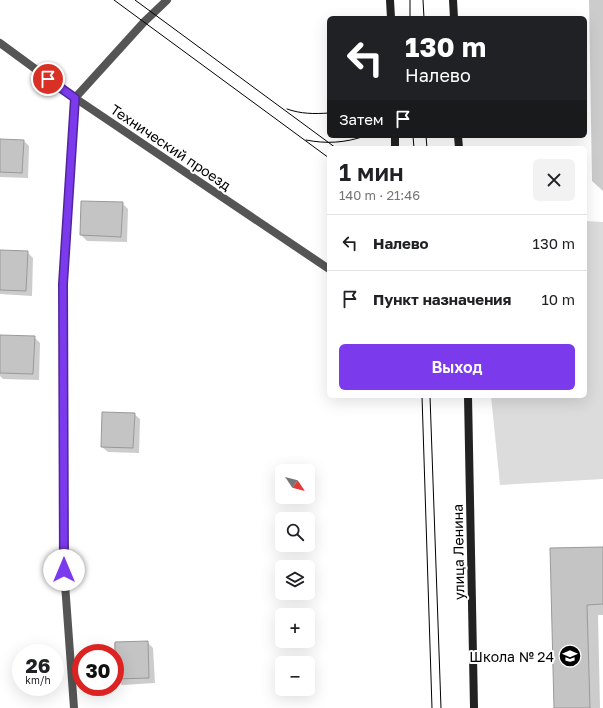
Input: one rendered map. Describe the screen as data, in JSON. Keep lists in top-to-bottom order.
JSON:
{
  "streets": {
    "main road": ["улица Ленина"],
    "street": ["Технический проезд"]
  },
  "places": {
    "school or university": ["Школа № 24"]
  },
  "north": "bottom right",
  "page": {
    "turn": ["130 m", "Налево"],
    "then": "Затем",
    "heading": ["1 мин", "140 m · 21:46"],
    "list": [
      {
        "name": "Налево",
        "value": "130 m"
      },
      {
        "name": "Пункт назначения",
        "value": "10 m"
      }
    ],
    "buttons": "Выход",
    "map_buttons": ["+", "−"],
    "speed": "26 km/h",
    "limit": "30"
  }
}
